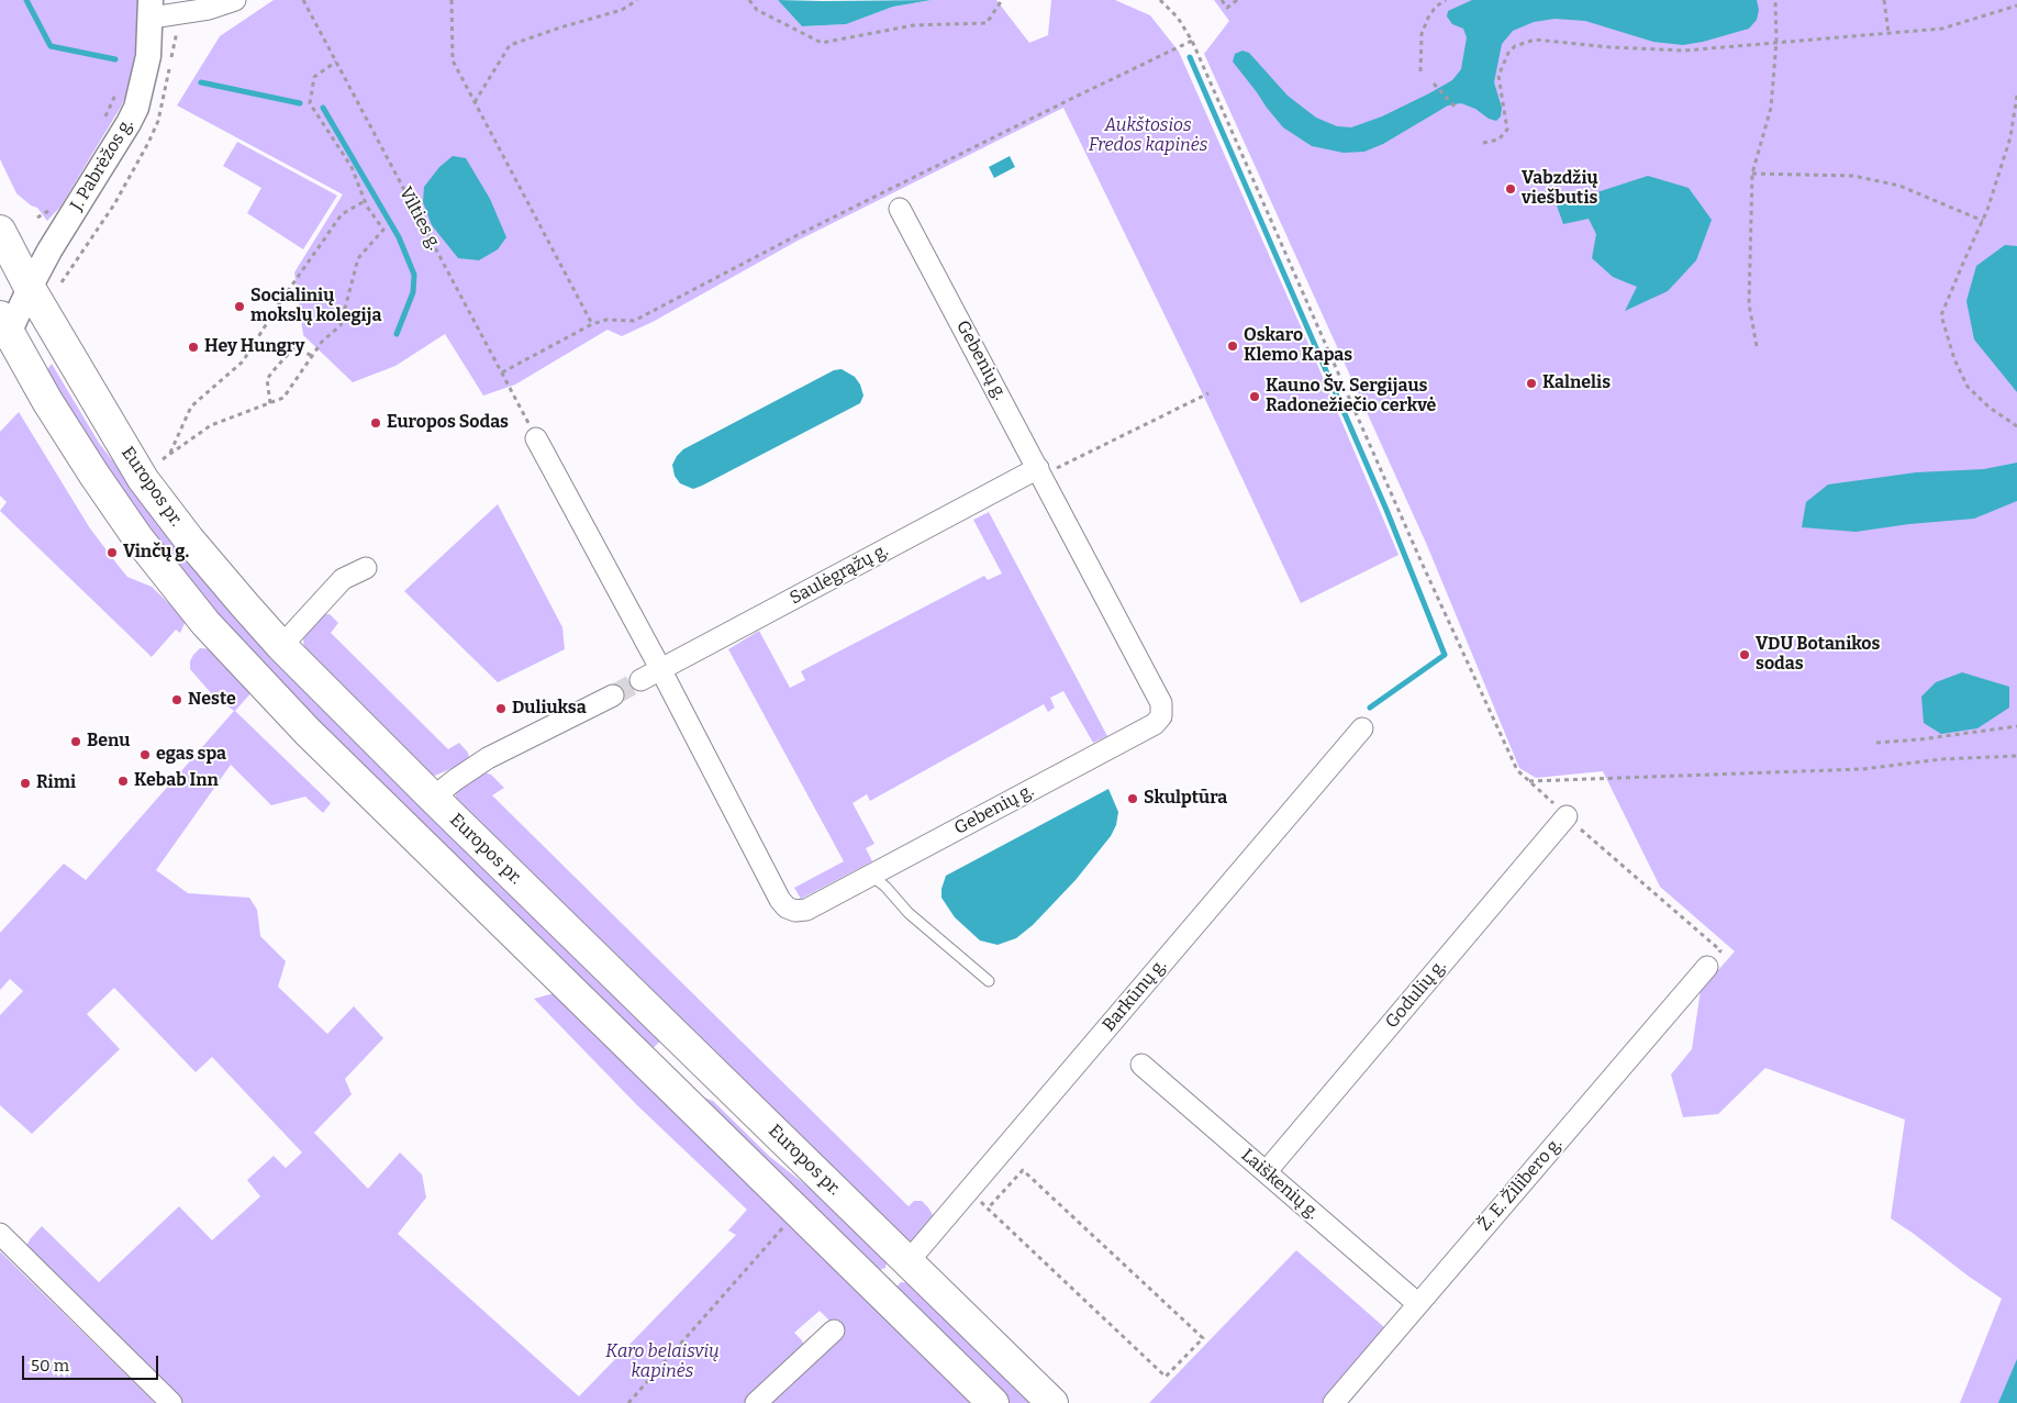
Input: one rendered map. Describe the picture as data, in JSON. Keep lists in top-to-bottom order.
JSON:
{
  "streets": {
    "main road": ["Europos pr."],
    "street": [
      "J. Pabrėžos g.",
      "Gebenių g.",
      "Saulėgrąžų g.",
      "Godulių g.",
      "Barkūnų g.",
      "Laiškenių g.",
      "Ž. E. Žilibero g."
    ],
    "path": ["Vilties g."]
  },
  "crossings": [
    ["J. Pabrėžos g.", "Europos pr."],
    ["Vilties g.", "Gebenių g."],
    ["Gebenių g.", "Saulėgrąžų g."],
    ["Europos pr.", "Barkūnų g."],
    ["Godulių g.", "Laiškenių g."],
    ["Laiškenių g.", "Ž. E. Žilibero g."]
  ],
  "parks": ["Aukštosios Fredos kapinės", "Karo belaisvių kapinės"],
  "places": [
    "Vabzdžių viešbutis",
    "Socialinių mokslų kolegija",
    "Oskaro Klemo Kapas",
    "Hey Hungry",
    "Kalnelis",
    "Kauno Šv. Sergijaus Radonežiečio cerkvė",
    "Europos Sodas",
    "Vinčų g.",
    "VDU Botanikos sodas",
    "Neste",
    "Duliuksa",
    "Benu",
    "egas spa",
    "Kebab Inn",
    "Rimi",
    "Skulptūra"
  ],
  "scale_bar": "50 m"
}
